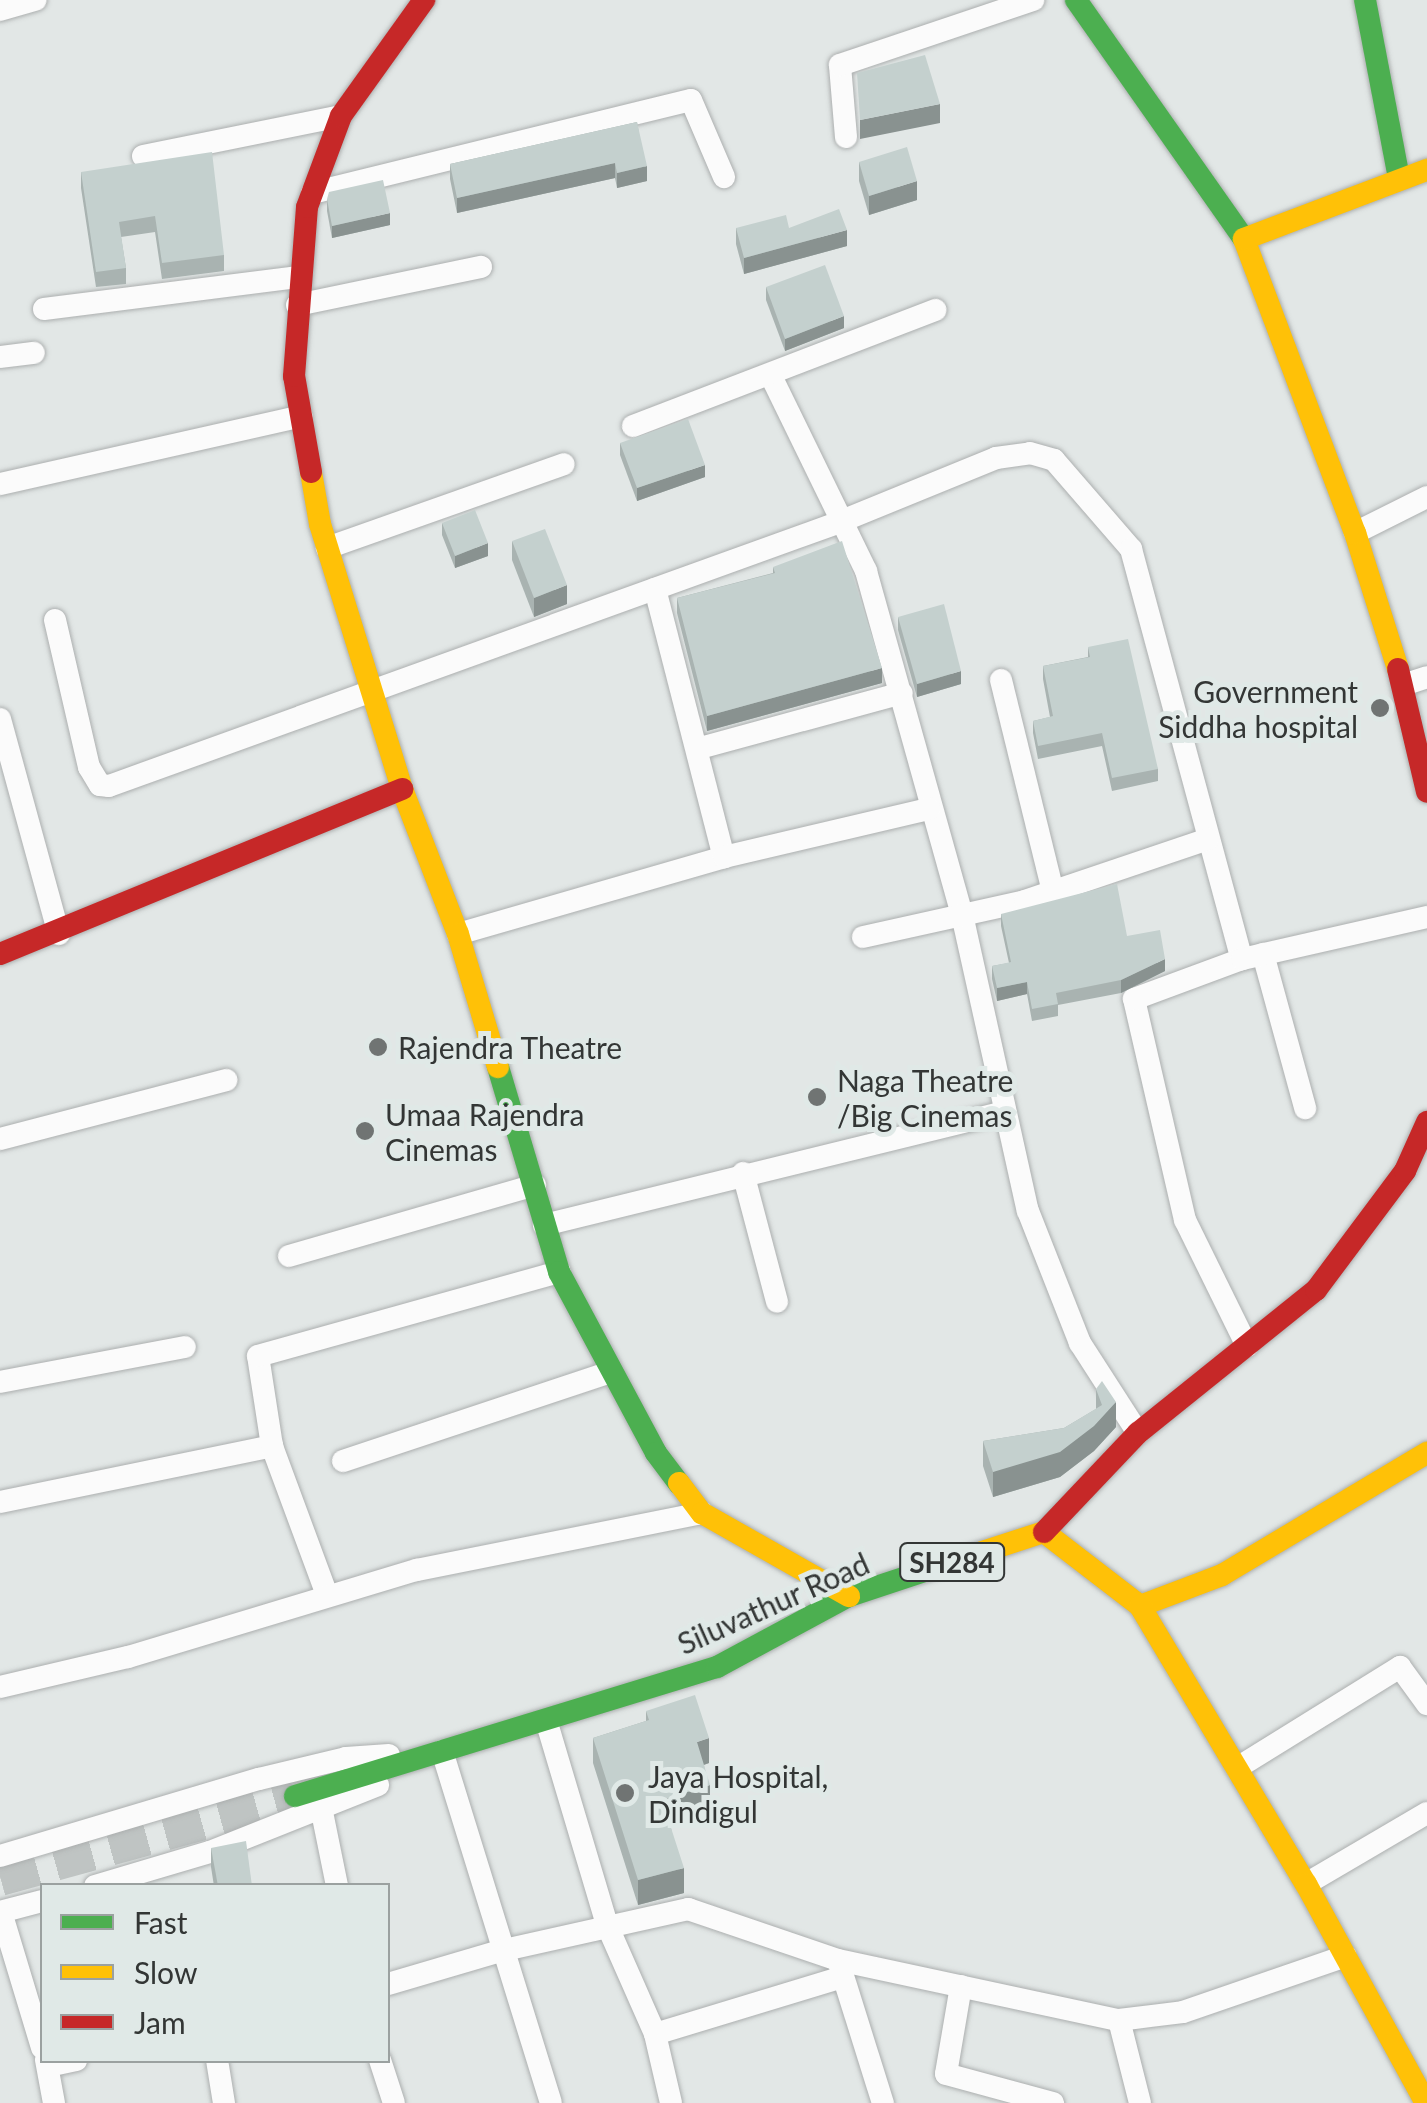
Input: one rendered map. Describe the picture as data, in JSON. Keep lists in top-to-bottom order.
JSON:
{
  "streets": {
    "street": ["SH284", "Siluvathur Road"]
  },
  "crossings": [
    ["SH284", "Siluvathur Road"]
  ],
  "places": [
    "Government Siddha hospital",
    "Rajendra Theatre",
    "Naga Theatre /Big Cinemas",
    "Umaa Rajendra Cinemas",
    "Jaya Hospital, Dindigul"
  ],
  "legend": ["Fast", "Slow", "Jam"]
}
